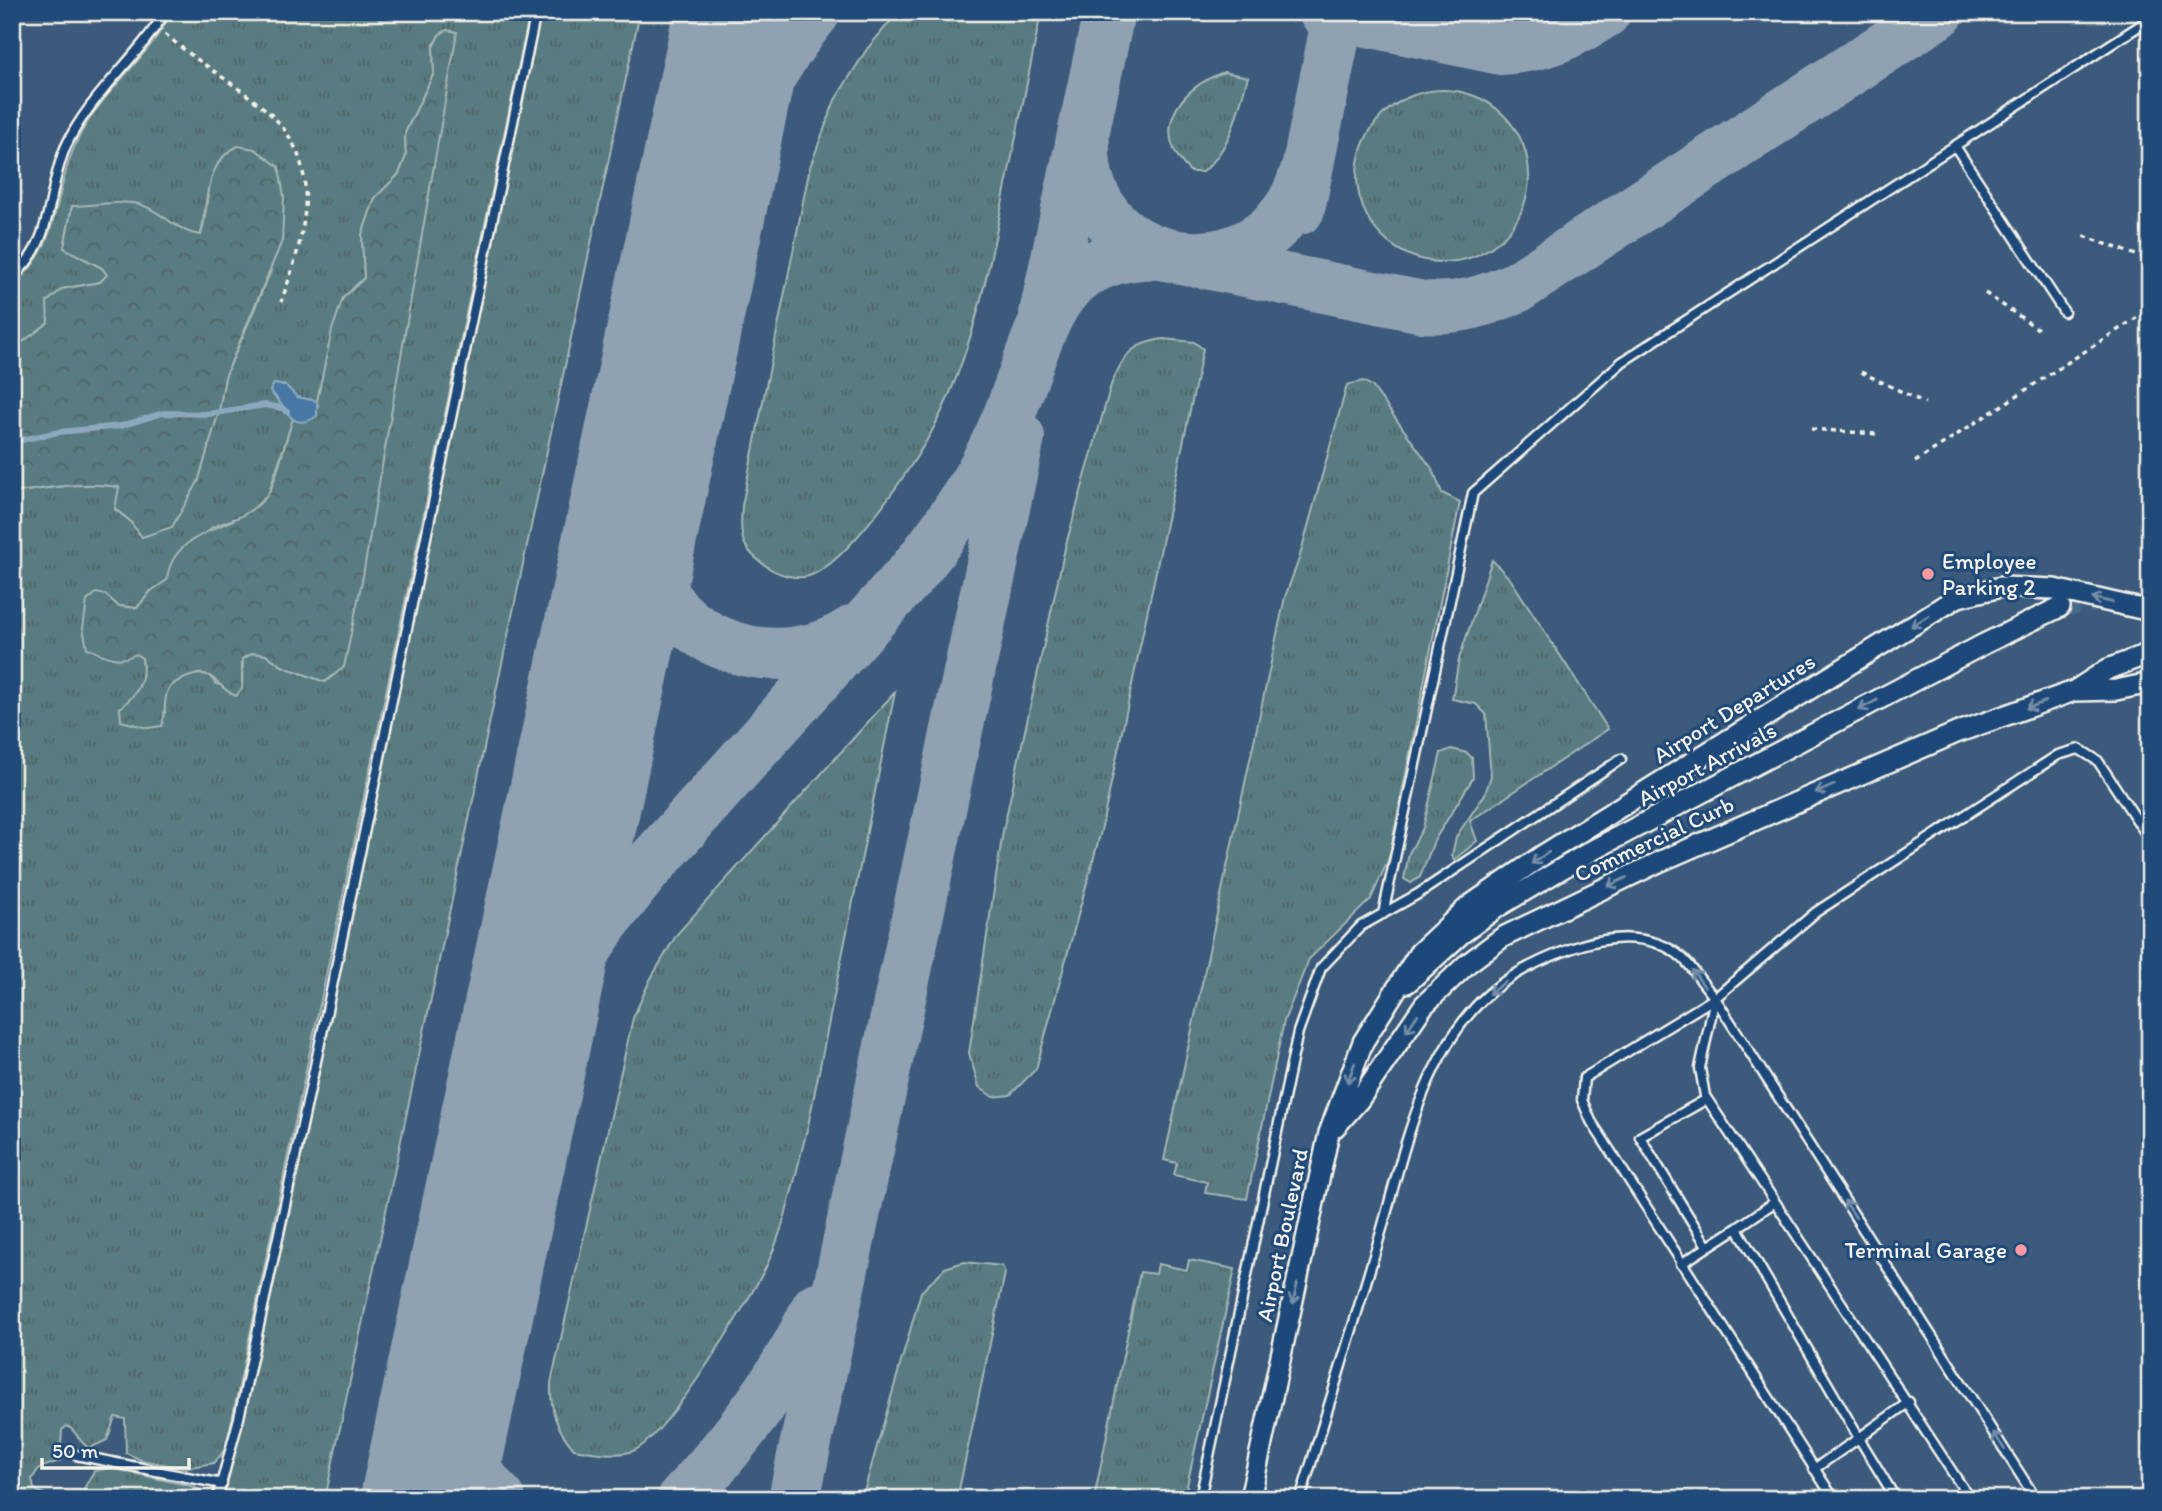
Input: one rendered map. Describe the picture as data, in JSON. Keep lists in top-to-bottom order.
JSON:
{
  "streets": {
    "street": [
      "Airport Departures",
      "Airport Arrivals",
      "Commercial Curb",
      "Airport Boulevard"
    ]
  },
  "crossings": [
    ["Airport Departures", "Airport Arrivals"],
    ["Airport Departures", "Airport Boulevard"],
    ["Airport Arrivals", "Airport Boulevard"],
    ["Commercial Curb", "Airport Boulevard"]
  ],
  "one_way": [
    "Airport Departures",
    "Airport Arrivals",
    "Commercial Curb",
    "Airport Boulevard"
  ],
  "places": ["Employee Parking 2", "Terminal Garage"],
  "scale_bar": "50 m"
}
